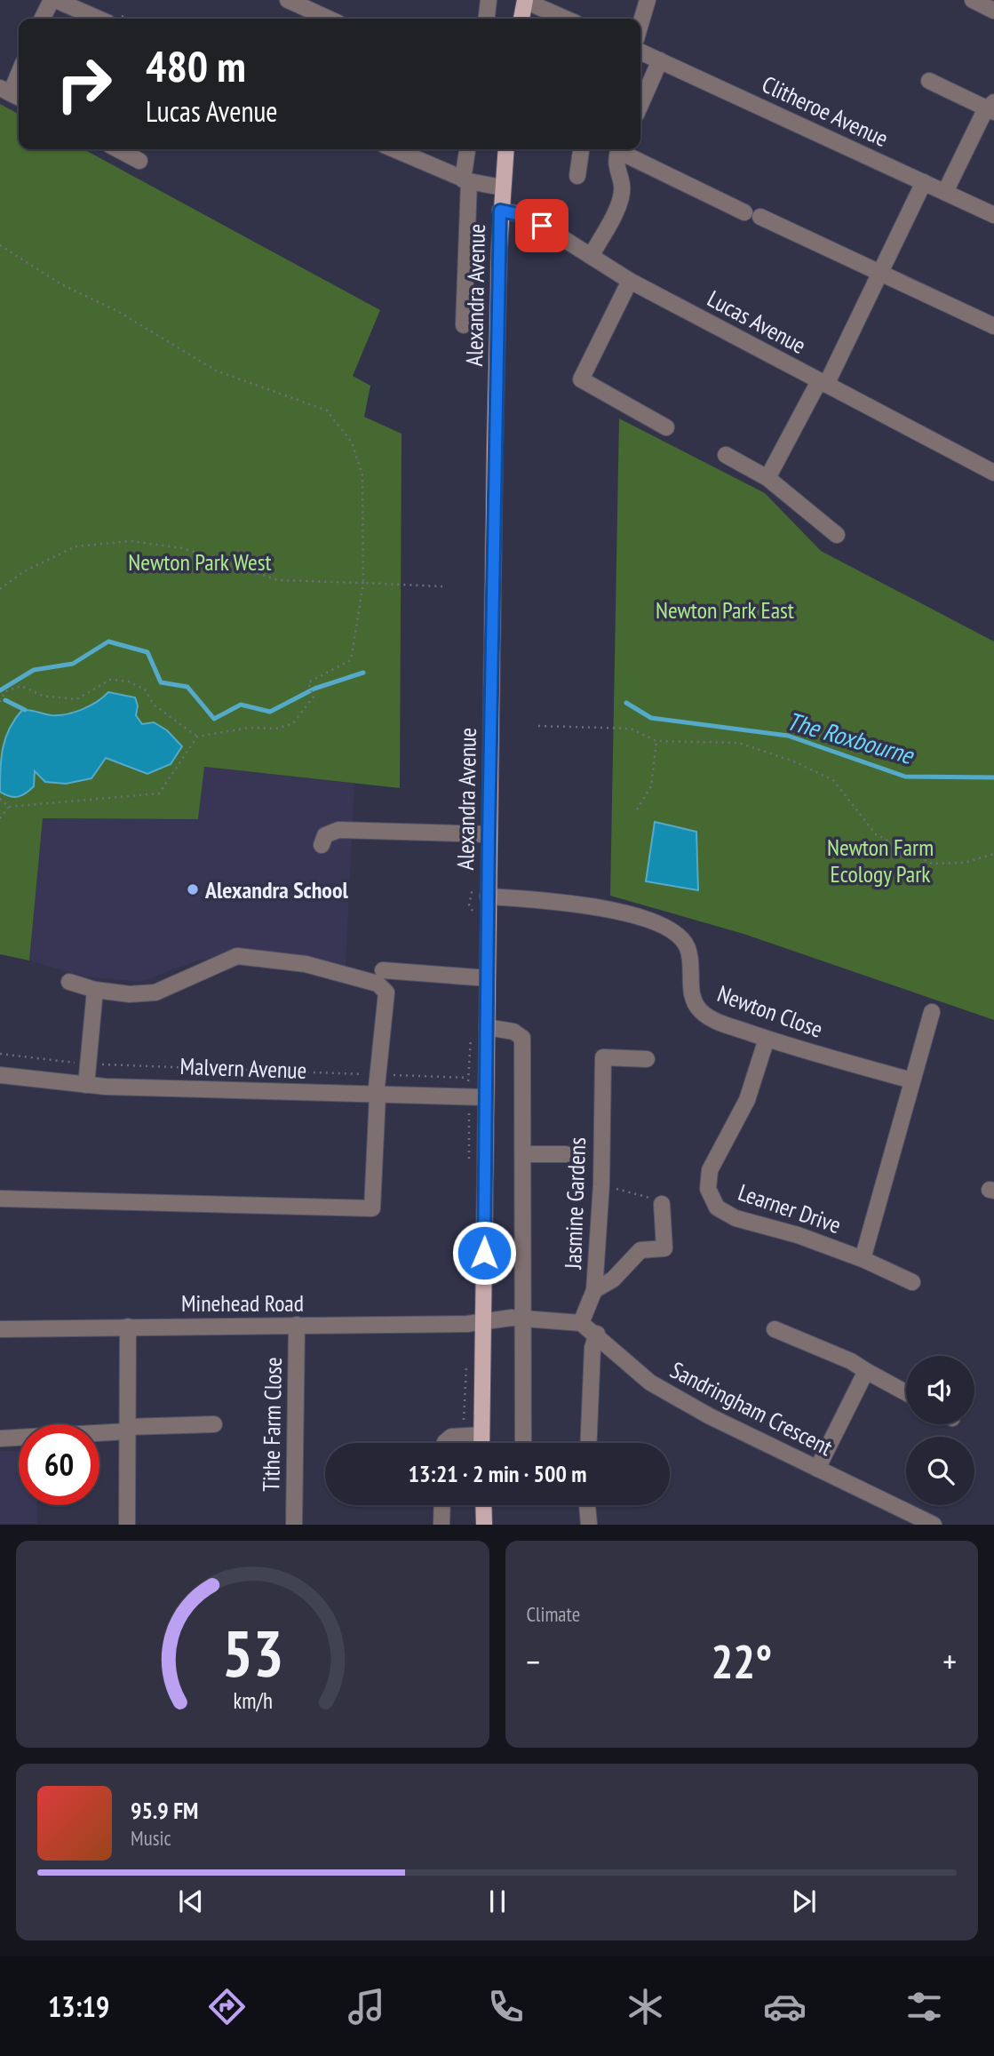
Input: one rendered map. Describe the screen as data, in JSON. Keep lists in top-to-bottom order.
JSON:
{
  "streets": {
    "main road": ["Alexandra Avenue"],
    "street": [
      "Clitheroe Avenue",
      "Lucas Avenue",
      "Newton Close",
      "Malvern Avenue",
      "Jasmine Gardens",
      "Learner Drive",
      "Minehead Road",
      "Sandringham Crescent",
      "Tithe Farm Close"
    ]
  },
  "crossings": [
    ["Alexandra Avenue", "Lucas Avenue"],
    ["Alexandra Avenue", "Newton Close"],
    ["Alexandra Avenue", "Malvern Avenue"],
    ["Alexandra Avenue", "Minehead Road"],
    ["Newton Close", "Learner Drive"],
    ["Jasmine Gardens", "Sandringham Crescent"],
    ["Minehead Road", "Tithe Farm Close"]
  ],
  "water": ["The Roxbourne"],
  "parks": ["Newton Park West", "Newton Park East", "Newton Farm Ecology Park"],
  "places": ["Alexandra School"],
  "page": {
    "turn": ["480 m", "Lucas Avenue"],
    "limit": "60",
    "trip": "13:21 · 2 min · 500 m",
    "tile": "Climate",
    "heat": ["−", "22°", "+"],
    "song": ["95.9 FM", "Music"],
    "tabs": "13:19",
    "gauge": ["53", "km/h"]
  }
}
